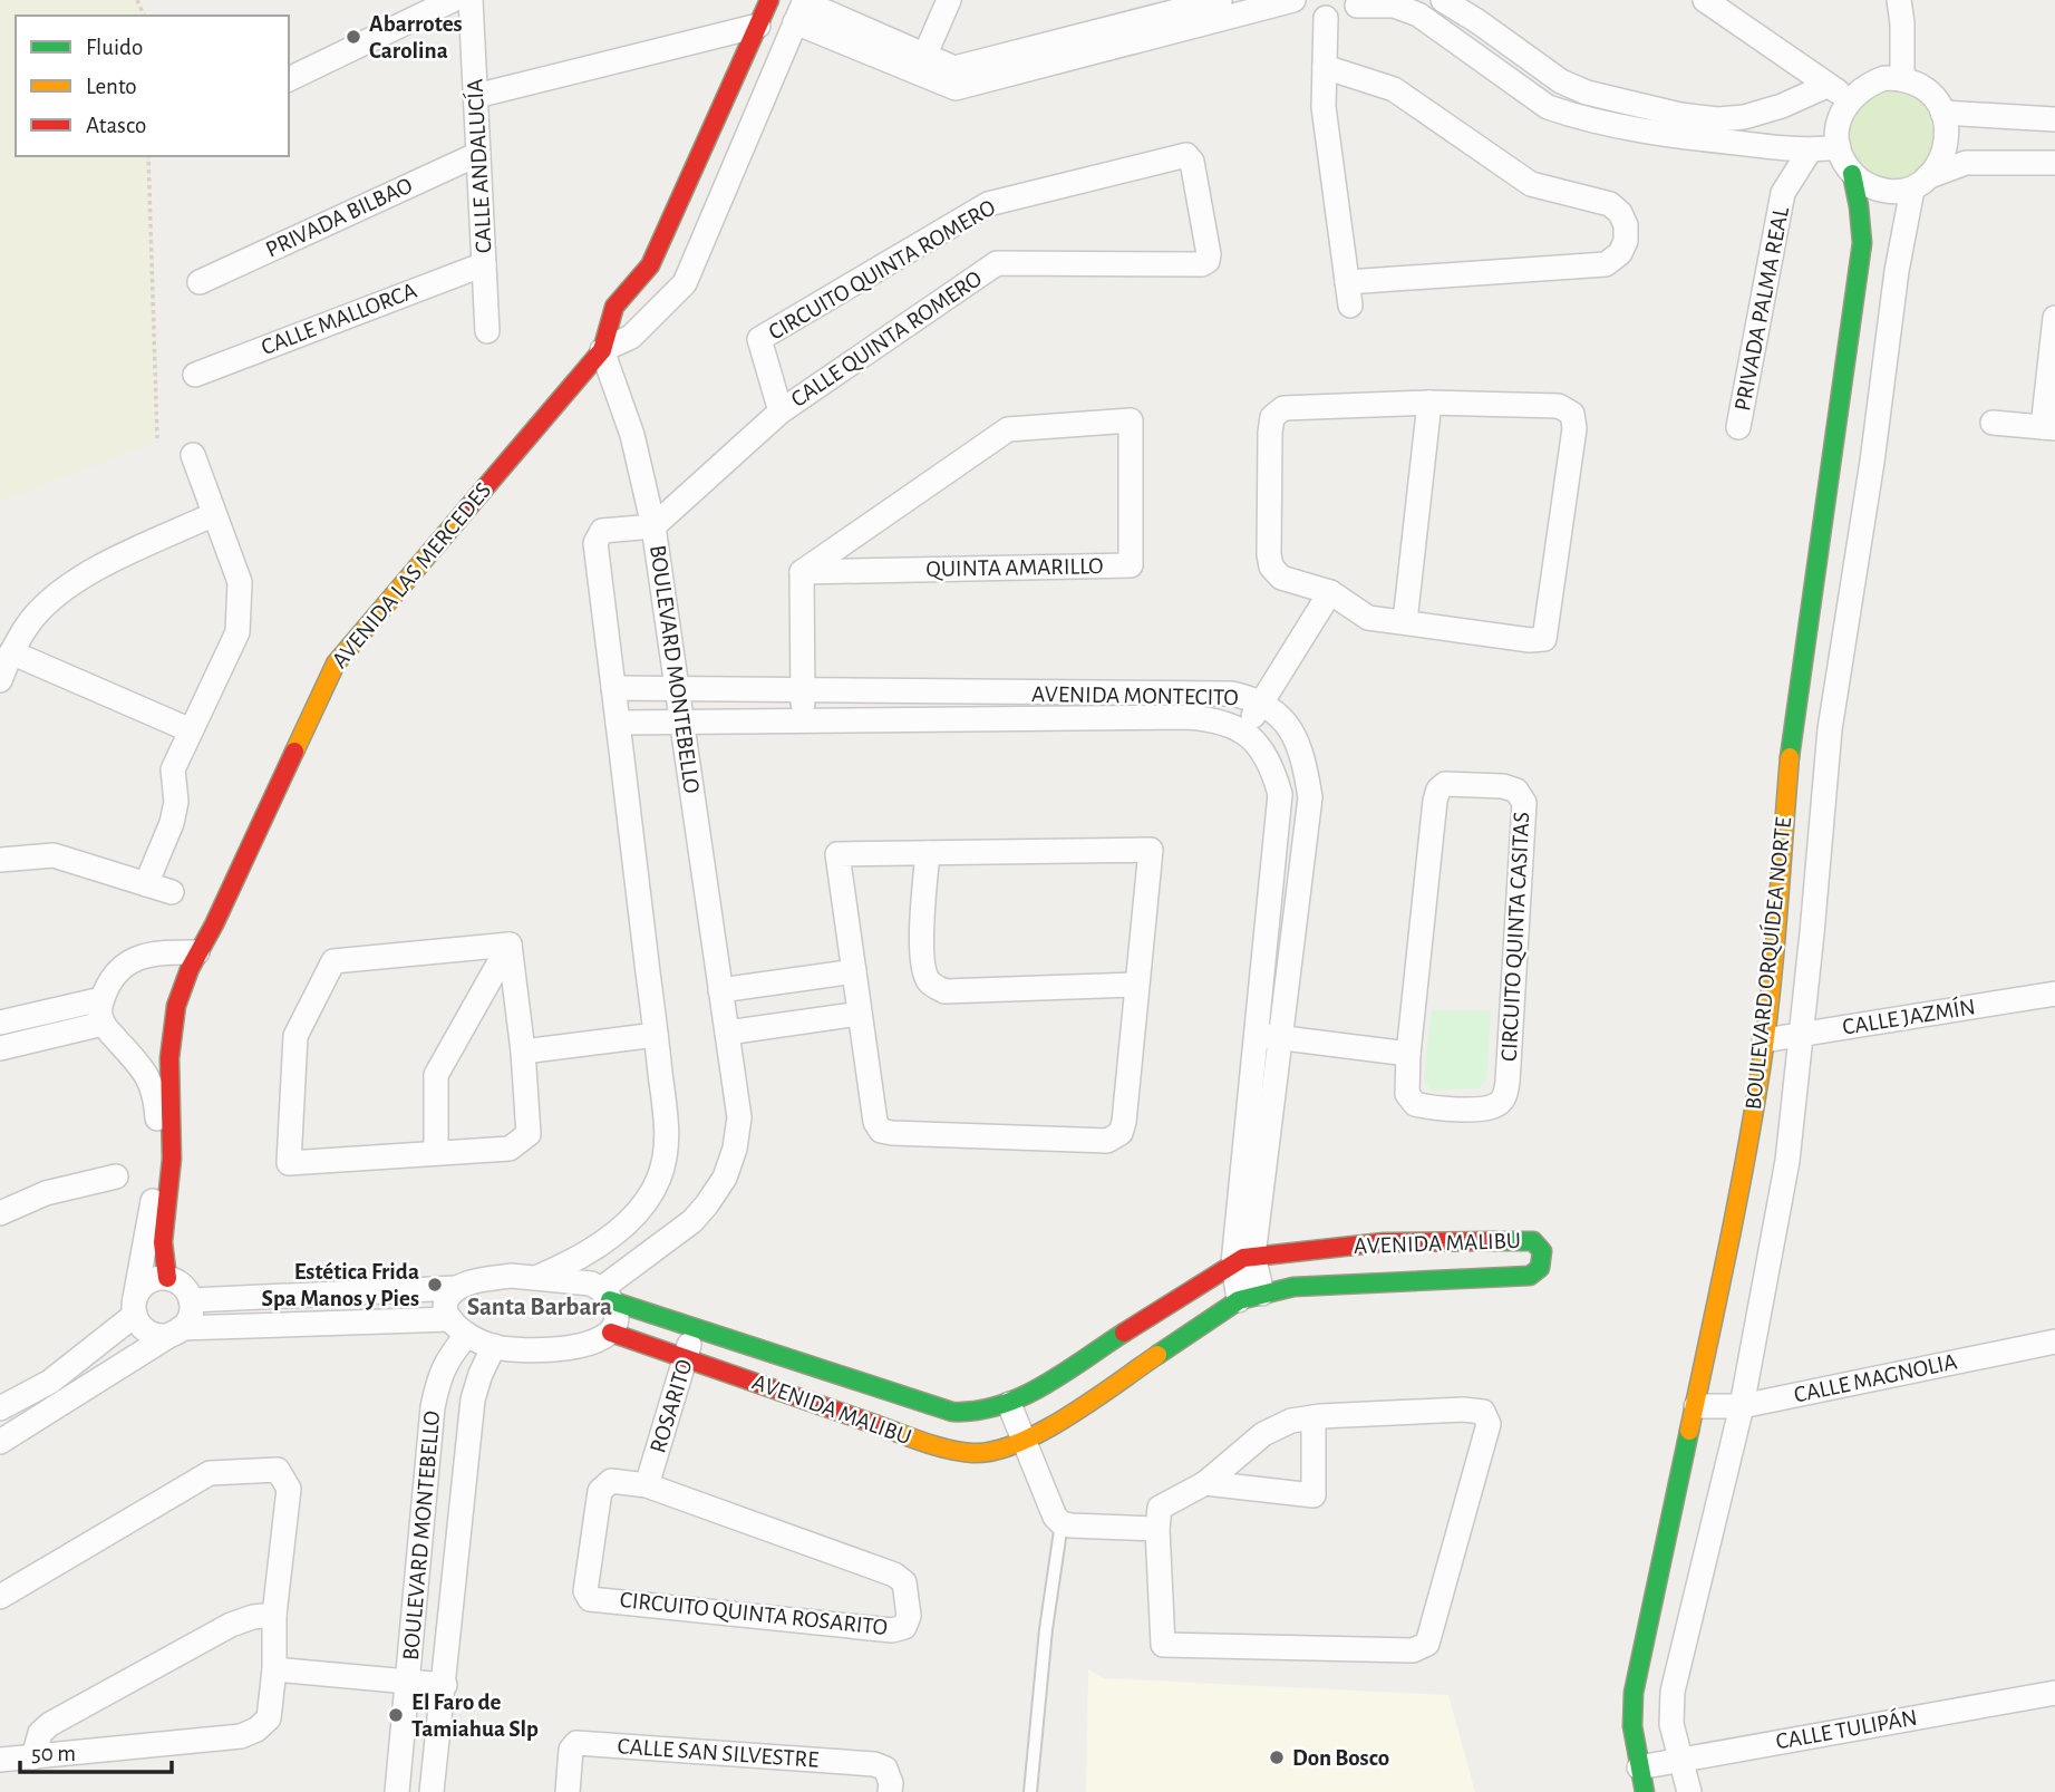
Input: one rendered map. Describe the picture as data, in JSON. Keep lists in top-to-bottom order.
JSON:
{
  "streets": {
    "street": [
      "CALLE ANDALUCÍA",
      "PRIVADA BILBAO",
      "CIRCUITO QUINTA ROMERO",
      "PRIVADA PALMA REAL",
      "CALLE MALLORCA",
      "CALLE QUINTA ROMERO",
      "QUINTA AMARILLO",
      "AVENIDA LAS MERCEDES",
      "BOULEVARD MONTEBELLO",
      "AVENIDA MONTECITO",
      "CIRCUITO QUINTA CASITAS",
      "BOULEVARD ORQUÍDEA NORTE",
      "CALLE JAZMÍN",
      "AVENIDA MALIBU",
      "CALLE MAGNOLIA",
      "ROSARITO",
      "CIRCUITO QUINTA ROSARITO",
      "CALLE TULIPÁN",
      "CALLE SAN SILVESTRE"
    ]
  },
  "crossings": [
    ["CALLE ANDALUCÍA", "PRIVADA BILBAO"],
    ["CALLE ANDALUCÍA", "CALLE MALLORCA"],
    ["CIRCUITO QUINTA ROMERO", "CALLE QUINTA ROMERO"],
    ["CALLE QUINTA ROMERO", "BOULEVARD MONTEBELLO"],
    ["BOULEVARD MONTEBELLO", "AVENIDA MONTECITO"],
    ["BOULEVARD MONTEBELLO", "AVENIDA MALIBU"],
    ["AVENIDA MONTECITO", "AVENIDA MALIBU"],
    ["BOULEVARD ORQUÍDEA NORTE", "CALLE JAZMÍN"],
    ["BOULEVARD ORQUÍDEA NORTE", "CALLE MAGNOLIA"],
    ["BOULEVARD ORQUÍDEA NORTE", "CALLE TULIPÁN"],
    ["AVENIDA MALIBU", "ROSARITO"],
    ["ROSARITO", "CIRCUITO QUINTA ROSARITO"]
  ],
  "districts": ["Santa Barbara"],
  "places": [
    "Abarrotes Carolina",
    "Estética Frida Spa Manos y Pies",
    "El Faro de Tamiahua Slp",
    "Don Bosco"
  ],
  "legend": ["Fluido", "Lento", "Atasco"],
  "scale_bar": "50 m"
}
